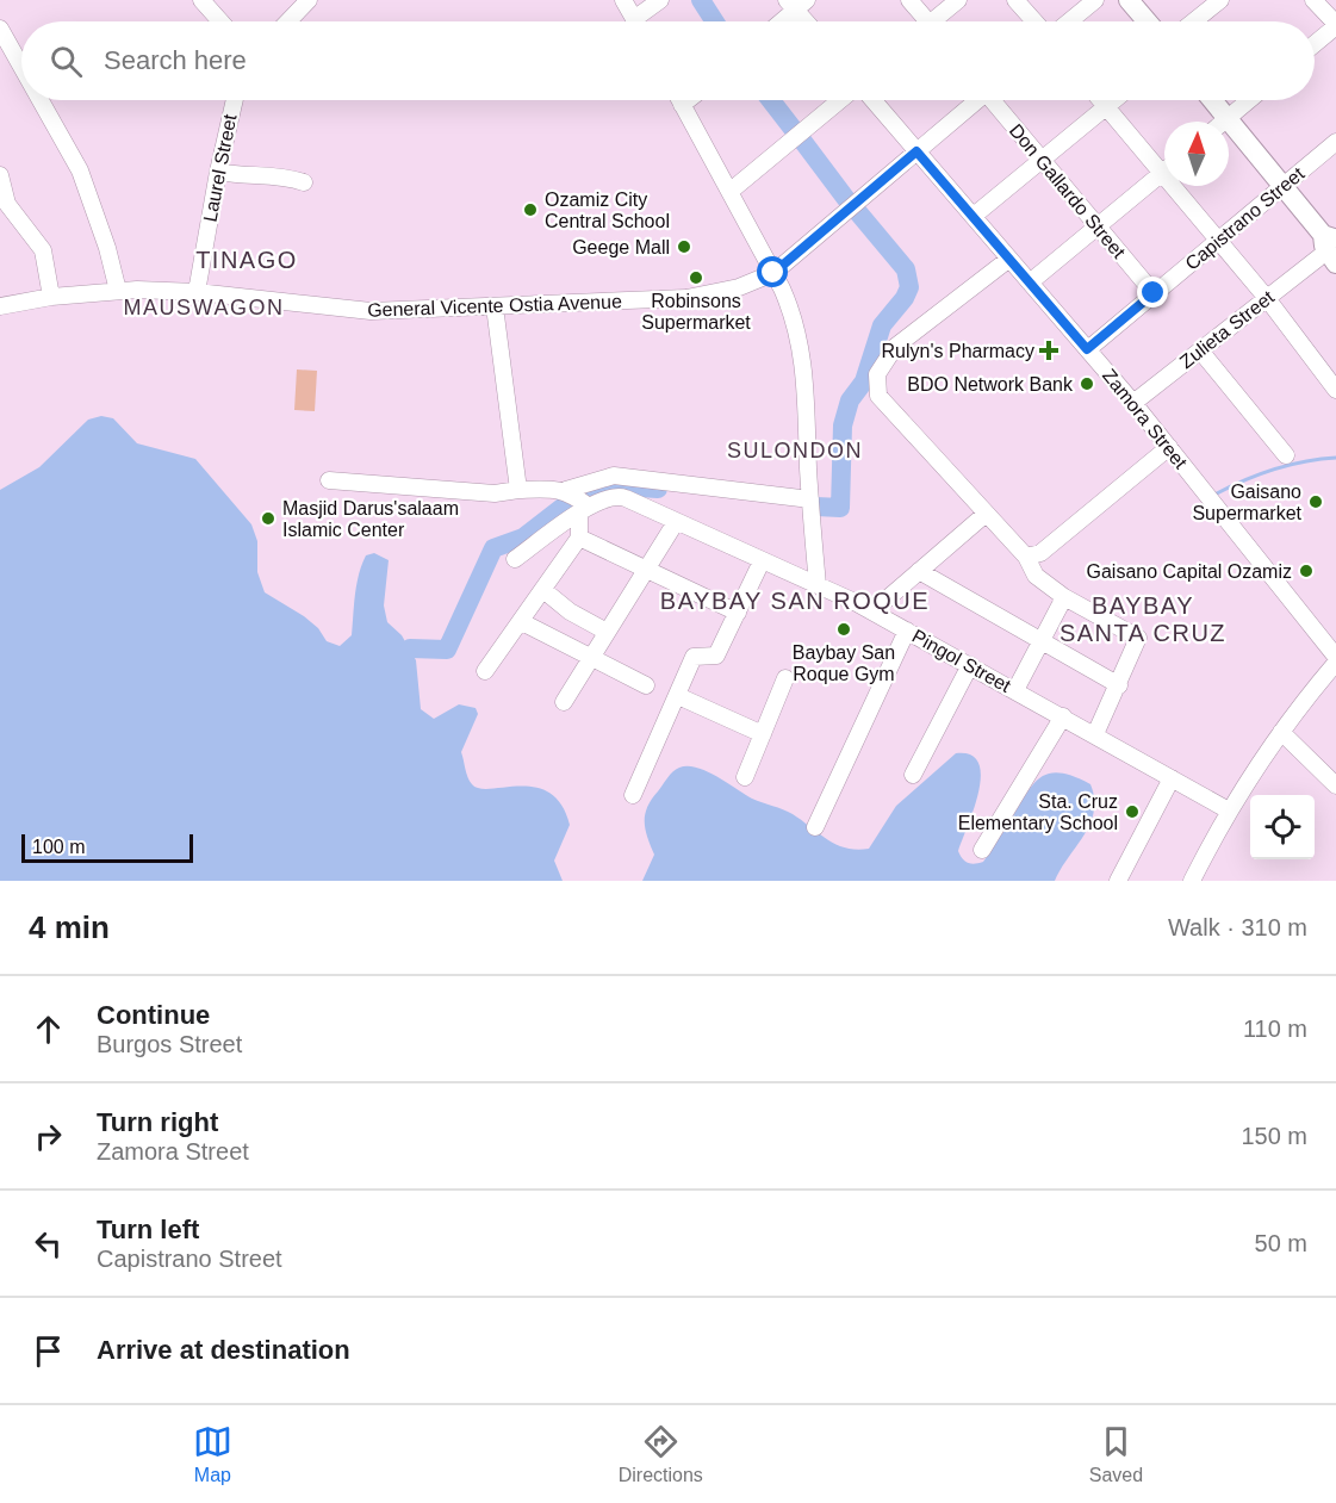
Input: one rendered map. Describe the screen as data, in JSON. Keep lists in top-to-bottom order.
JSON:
{
  "streets": {
    "street": [
      "Laurel Street",
      "Don Gallardo Street",
      "Capistrano Street",
      "General Vicente Ostia Avenue",
      "Zulieta Street",
      "Zamora Street",
      "Pingol Street"
    ]
  },
  "crossings": [
    ["Laurel Street", "General Vicente Ostia Avenue"],
    ["Don Gallardo Street", "Capistrano Street"],
    ["Capistrano Street", "Zamora Street"],
    ["General Vicente Ostia Avenue", "Zamora Street"],
    ["Zulieta Street", "Zamora Street"]
  ],
  "districts": [
    "TINAGO",
    "MAUSWAGON",
    "SULONDON",
    "BAYBAY SAN ROQUE",
    "BAYBAY SANTA CRUZ"
  ],
  "places": {
    "other": [
      "Ozamiz City Central School",
      "Geege Mall",
      "Robinsons Supermarket",
      "BDO Network Bank",
      "Gaisano Supermarket",
      "Masjid Darus'salaam Islamic Center",
      "Gaisano Capital Ozamiz",
      "Baybay San Roque Gym",
      "Sta. Cruz Elementary School"
    ],
    "health": ["Rulyn's Pharmacy"]
  },
  "scale_bar": "100 m",
  "north": "top",
  "page": {
    "search": "Search here",
    "scale": "100 m",
    "heading": ["4 min", "Walk · 310 m"],
    "list": [
      ["Continue", "Burgos Street", "110 m"],
      ["Turn right", "Zamora Street", "150 m"],
      ["Turn left", "Capistrano Street", "50 m"],
      "Arrive at destination"
    ],
    "nav": ["Map", "Directions", "Saved"]
  }
}
